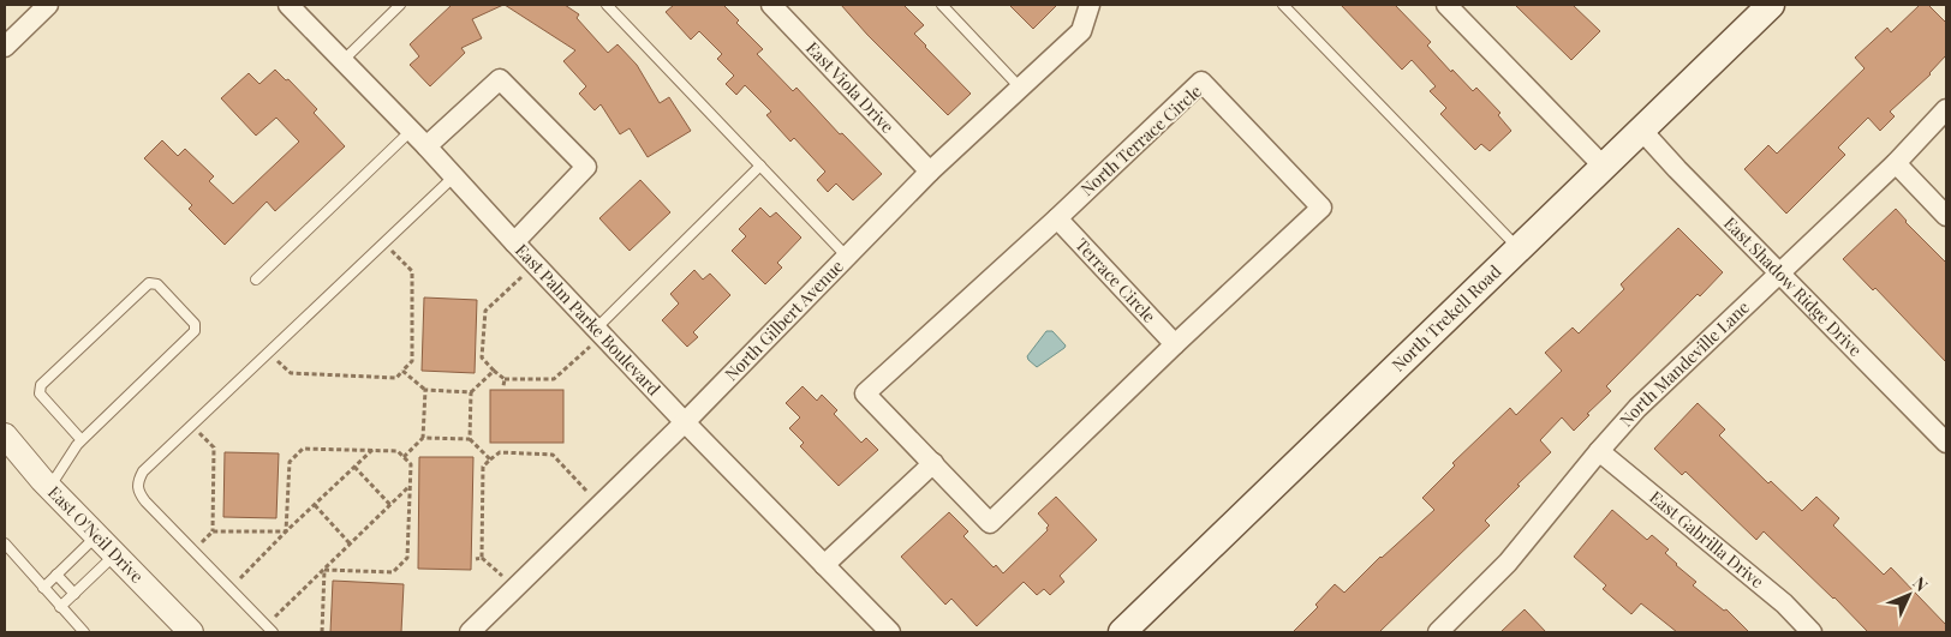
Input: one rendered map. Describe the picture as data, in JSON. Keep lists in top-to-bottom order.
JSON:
{
  "streets": {
    "main road": ["North Trekell Road"],
    "street": [
      "East Viola Drive",
      "North Terrace Circle",
      "Terrace Circle",
      "East Shadow Ridge Drive",
      "East Palm Parke Boulevard",
      "North Gilbert Avenue",
      "North Mandeville Lane",
      "East O'Neil Drive",
      "East Gabrilla Drive"
    ]
  },
  "crossings": [
    ["East Viola Drive", "North Gilbert Avenue"],
    ["North Terrace Circle", "Terrace Circle"],
    ["East Shadow Ridge Drive", "North Trekell Road"],
    ["East Shadow Ridge Drive", "North Mandeville Lane"],
    ["East Palm Parke Boulevard", "North Gilbert Avenue"],
    ["North Mandeville Lane", "East Gabrilla Drive"]
  ],
  "north": "top right"
}
